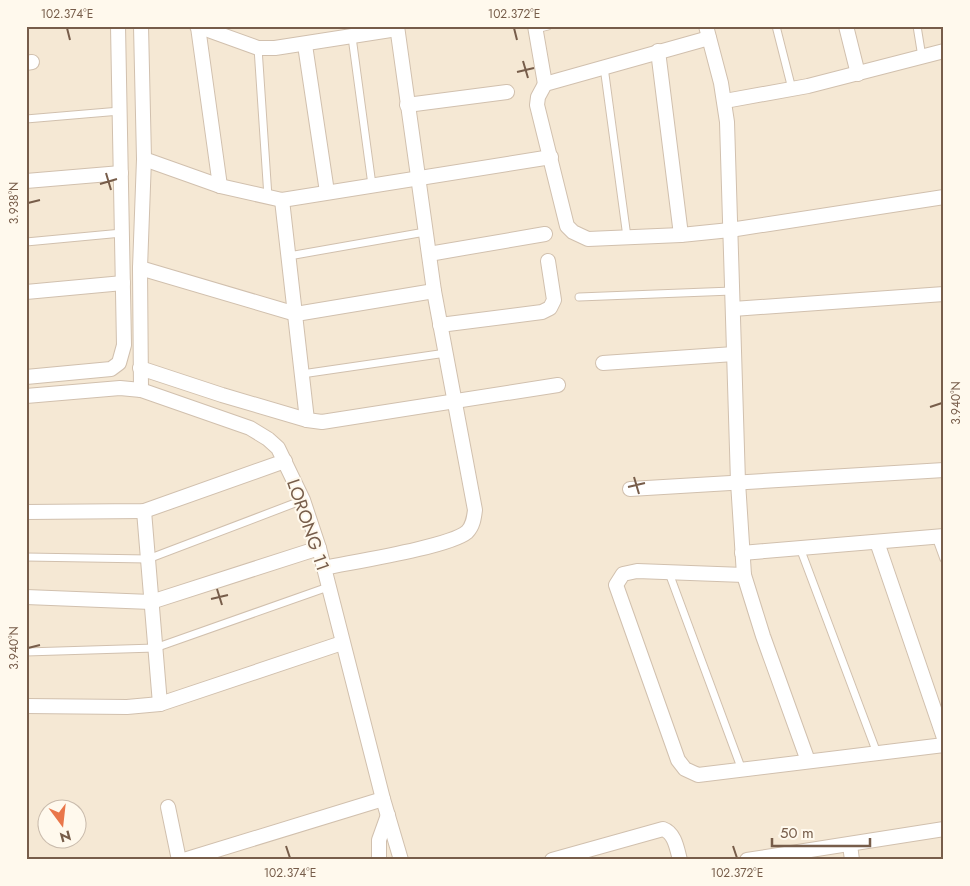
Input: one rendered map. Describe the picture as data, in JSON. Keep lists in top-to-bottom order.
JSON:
{
  "streets": {
    "street": ["LORONG 11"]
  },
  "scale_bar": "50 m",
  "north": "bottom",
  "coordinates": [
    "102.374°E",
    "102.372°E",
    "3.938°N",
    "3.940°N"
  ]
}
